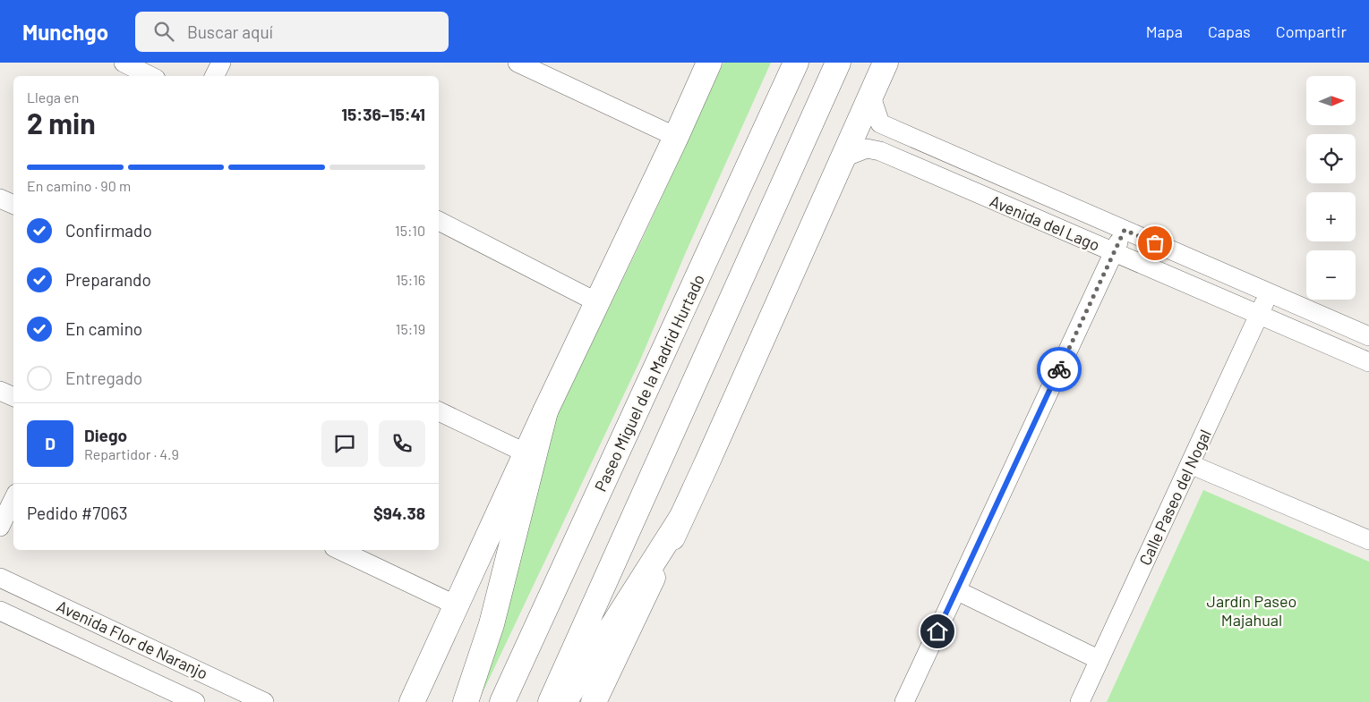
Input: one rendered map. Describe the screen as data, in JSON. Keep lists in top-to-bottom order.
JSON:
{
  "streets": {
    "main road": ["Paseo Miguel de la Madrid Hurtado"],
    "street": ["Avenida del Lago", "Calle Paseo del Nogal", "Avenida Flor de Naranjo"]
  },
  "crossings": [
    ["Avenida del Lago", "Calle Paseo del Nogal"]
  ],
  "parks": ["Jardín Paseo Majahual"],
  "north": "right",
  "page": {
    "header": "Munchgo",
    "search": "Buscar aquí",
    "nav": ["Mapa", "Capas", "Compartir"],
    "map_buttons": ["+", "−"],
    "heading": ["2 min", "Llega en", "15:36–15:41"],
    "panel": [
      "Diego",
      "Repartidor · 4.9",
      "Pedido #7063",
      "$94.38"
    ],
    "bar": "En camino · 90 m",
    "list": [
      ["Confirmado", "15:10"],
      ["Preparando", "15:16"],
      ["En camino", "15:19"],
      "Entregado"
    ],
    "round": "D"
  }
}
